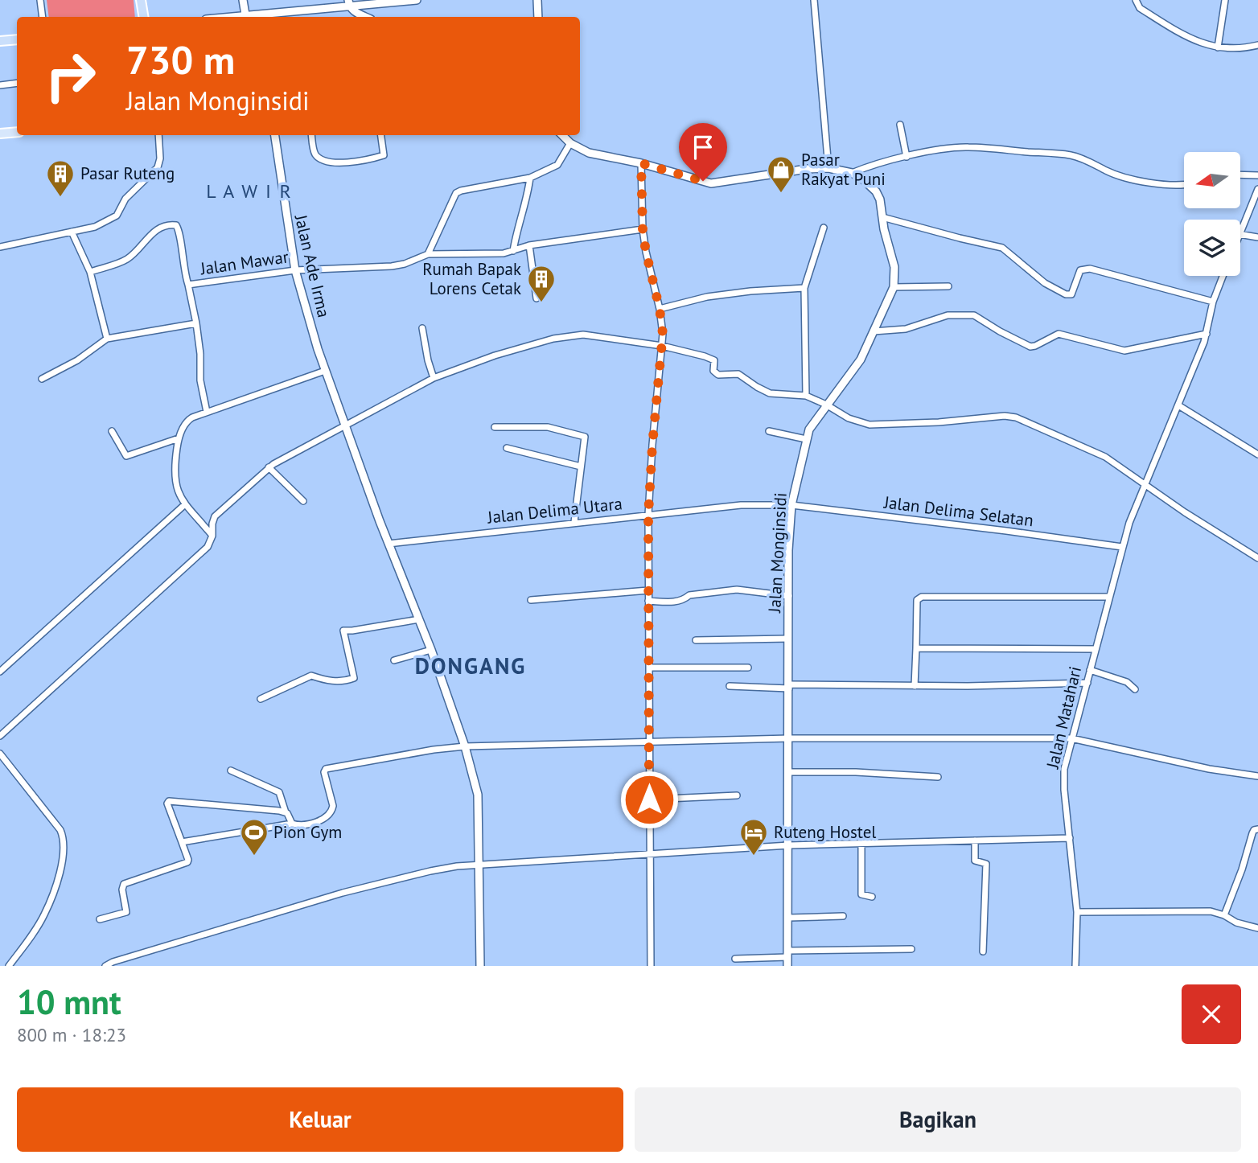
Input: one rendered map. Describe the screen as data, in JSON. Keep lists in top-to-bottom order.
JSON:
{
  "streets": {
    "street": [
      "Jalan Mawar",
      "Jalan Ade Irma",
      "Jalan Delima Utara",
      "Jalan Delima Selatan",
      "Jalan Monginsidi",
      "Jalan Matahari"
    ]
  },
  "crossings": [
    ["Jalan Mawar", "Jalan Ade Irma"],
    ["Jalan Ade Irma", "Jalan Delima Utara"],
    ["Jalan Delima Utara", "Jalan Delima Selatan"],
    ["Jalan Delima Utara", "Jalan Monginsidi"],
    ["Jalan Delima Selatan", "Jalan Monginsidi"],
    ["Jalan Delima Selatan", "Jalan Matahari"]
  ],
  "districts": ["L A W I R", "DONGANG"],
  "places": {
    "shop": ["Pasar Rakyat Puni"],
    "building": ["Pasar Ruteng", "Rumah Bapak Lorens Cetak"],
    "sports": ["Pion Gym"],
    "hotel": ["Ruteng Hostel"]
  },
  "north": "left",
  "page": {
    "turn": ["730 m", "Jalan Monginsidi"],
    "heading": ["10 mnt", "800 m · 18:23"],
    "buttons": ["Keluar", "Bagikan"]
  }
}
